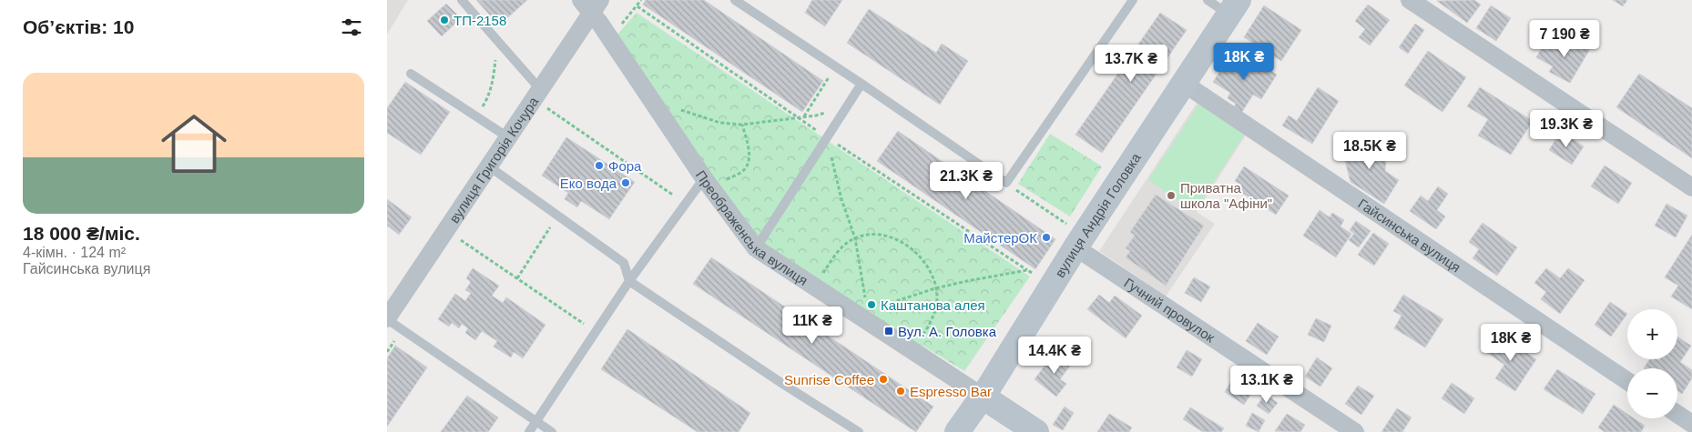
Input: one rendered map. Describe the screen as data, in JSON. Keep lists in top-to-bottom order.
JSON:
{
  "streets": {
    "main road": ["вулиця Андрія Головка"],
    "street": [
      "вулиця Григорія Кочура",
      "Преображенська вулиця",
      "Гайсинська вулиця",
      "Гучний провулок"
    ]
  },
  "crossings": [
    ["вулиця Григорія Кочура", "Преображенська вулиця"],
    ["вулиця Андрія Головка", "Преображенська вулиця"],
    ["вулиця Андрія Головка", "Гайсинська вулиця"],
    ["вулиця Андрія Головка", "Гучний провулок"]
  ],
  "places": {
    "other": [
      "ТП-2158",
      "Фора",
      "Еко вода",
      "Приватна школа \"Афіни\"",
      "МайстерОК",
      "Каштанова алея",
      "Sunrise Coffee",
      "Espresso Bar"
    ],
    "transit": ["Вул. А. Головка"]
  },
  "page": {
    "heading": "Об’єктів: 10",
    "price": [
      "7 190 ₴",
      "18K ₴",
      "13.7K ₴",
      "19.3K ₴",
      "18.5K ₴",
      "21.3K ₴",
      "11K ₴",
      "18K ₴",
      "14.4K ₴",
      "13.1K ₴"
    ],
    "list": [
      {
        "name": "18 000 ₴/міс.",
        "note": "4-кімн. · 124 m² · Гайсинська вулиця"
      }
    ],
    "map_buttons": ["+", "−"]
  }
}
